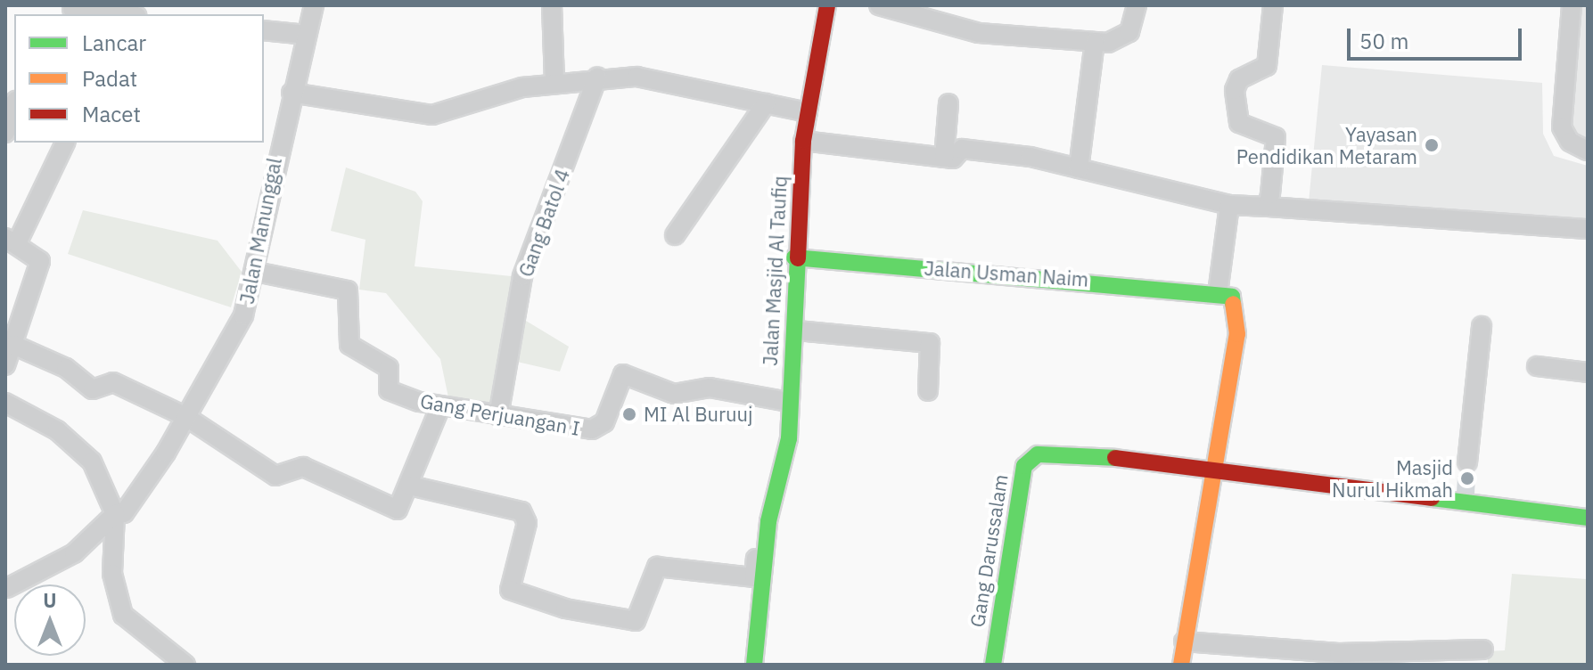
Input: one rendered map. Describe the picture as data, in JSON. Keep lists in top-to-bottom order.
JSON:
{
  "streets": {
    "street": [
      "Gang Batol 4",
      "Jalan Manunggal",
      "Jalan Masjid Al Taufiq",
      "Jalan Usman Naim",
      "Gang Perjuangan I",
      "Gang Darussalam"
    ]
  },
  "crossings": [
    ["Gang Batol 4", "Gang Perjuangan I"],
    ["Jalan Manunggal", "Gang Perjuangan I"],
    ["Jalan Masjid Al Taufiq", "Jalan Usman Naim"],
    ["Jalan Masjid Al Taufiq", "Gang Perjuangan I"]
  ],
  "places": ["Yayasan Pendidikan Metaram", "MI Al Buruuj", "Masjid Nurul Hikmah"],
  "legend": ["Lancar", "Padat", "Macet"],
  "scale_bar": "50 m",
  "north": "top"
}
